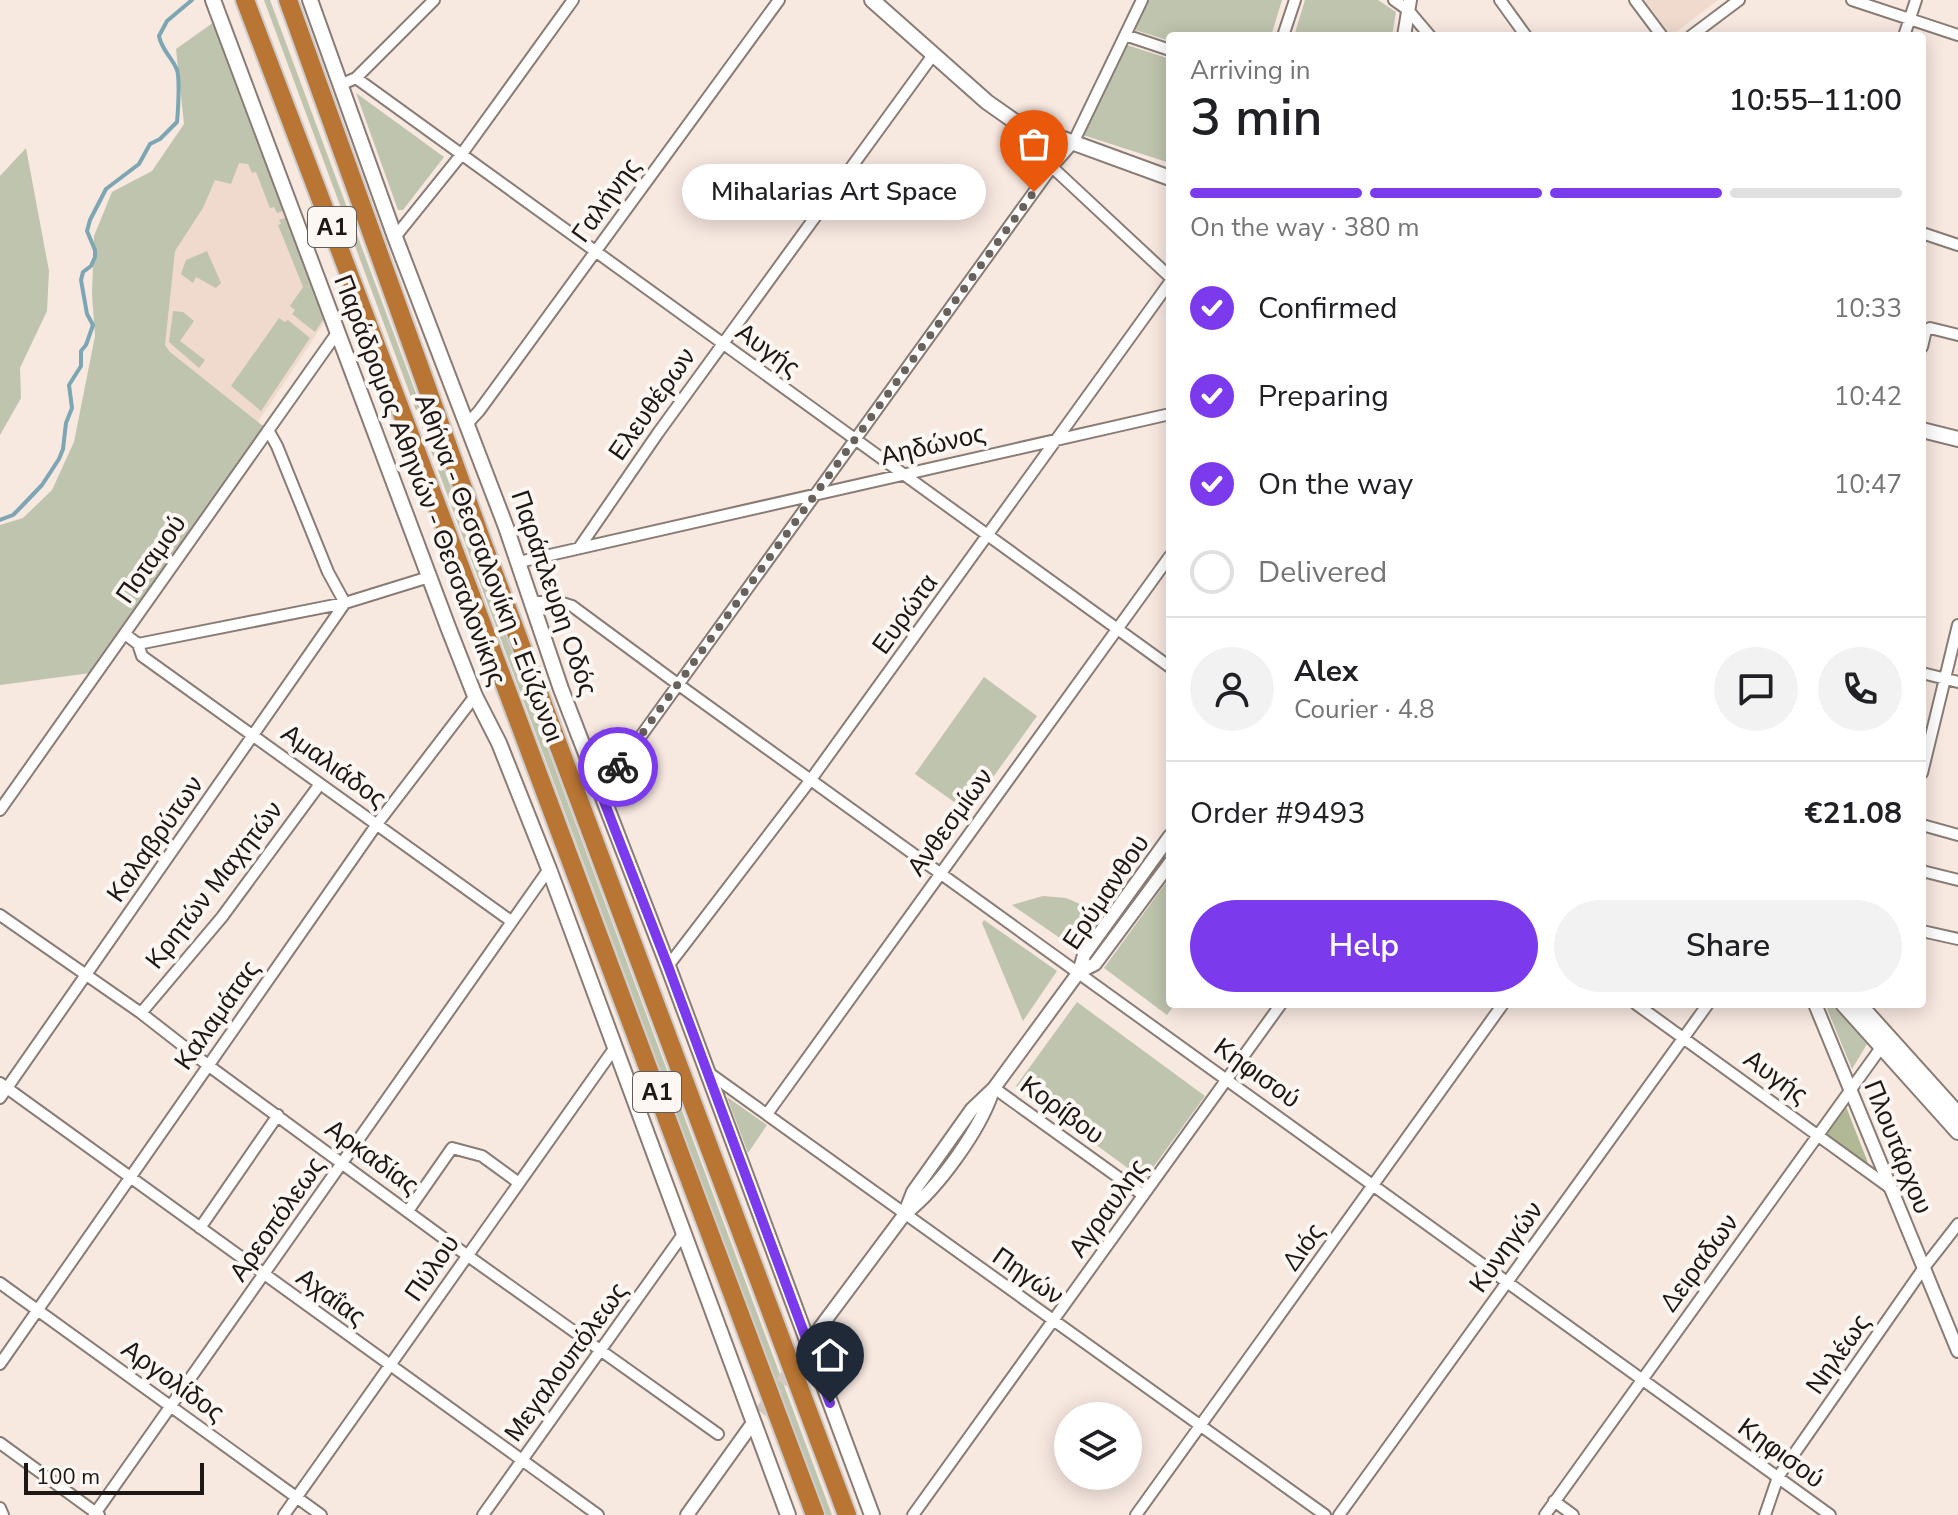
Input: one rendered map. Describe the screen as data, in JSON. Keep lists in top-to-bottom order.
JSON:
{
  "streets": {
    "highway": ["Α1", "Αθήνα - Θεσσαλονίκη - Εύζωνοι"],
    "main road": ["Παράδρομος Αθηνών - Θεσσαλονίκης", "Παράπλευρη Οδός"],
    "street": [
      "Γαλήνης",
      "Αυγής",
      "Ελευθέρων",
      "Αηδώνος",
      "Ποταμού",
      "Ευρώτα",
      "Αμαλιάδος",
      "Ανθεσμίων",
      "Καλαβρύτων",
      "Κρητών Μαχητών",
      "Ερύμανθου",
      "Καλαμάτας",
      "Κηφισού",
      "Κορίβου",
      "Πλουτάρχου",
      "Αρκαδίας",
      "Αγραυλης",
      "Αρεοπόλεως",
      "Διός",
      "Κυνηγών",
      "Δειραδων",
      "Πύλου",
      "Πηγών",
      "Αχαΐας",
      "Νηλέως",
      "Μεγαλουπόλεως",
      "Αργολίδος"
    ]
  },
  "crossings": [
    ["Γαλήνης", "Αυγής"],
    ["Γαλήνης", "Παράπλευρη Οδός"],
    ["Αυγής", "Ελευθέρων"],
    ["Αυγής", "Αηδώνος"],
    ["Αυγής", "Ευρώτα"],
    ["Αυγής", "Ανθεσμίων"],
    ["Αυγής", "Πλουτάρχου"],
    ["Αυγής", "Κυνηγών"],
    ["Αυγής", "Δειραδων"],
    ["Ελευθέρων", "Αηδώνος"],
    ["Αηδώνος", "Παράπλευρη Οδός"],
    ["Αηδώνος", "Ευρώτα"],
    ["Παράδρομος Αθηνών - Θεσσαλονίκης", "Ποταμού"],
    ["Παράδρομος Αθηνών - Θεσσαλονίκης", "Καλαμάτας"],
    ["Παράδρομος Αθηνών - Θεσσαλονίκης", "Αρεοπόλεως"],
    ["Παράδρομος Αθηνών - Θεσσαλονίκης", "Πύλου"],
    ["Παράδρομος Αθηνών - Θεσσαλονίκης", "Μεγαλουπόλεως"],
    ["Ποταμού", "Αμαλιάδος"],
    ["Παράπλευρη Οδός", "Ευρώτα"],
    ["Παράπλευρη Οδός", "Κηφισού"],
    ["Παράπλευρη Οδός", "Πηγών"],
    ["Ευρώτα", "Κηφισού"],
    ["Αμαλιάδος", "Καλαβρύτων"],
    ["Αμαλιάδος", "Κρητών Μαχητών"],
    ["Αμαλιάδος", "Καλαμάτας"],
    ["Αμαλιάδος", "Αρεοπόλεως"],
    ["Ανθεσμίων", "Κηφισού"],
    ["Ανθεσμίων", "Πηγών"],
    ["Καλαβρύτων", "Αρκαδίας"],
    ["Καλαβρύτων", "Αχαΐας"],
    ["Κρητών Μαχητών", "Αρκαδίας"],
    ["Ερύμανθου", "Κηφισού"],
    ["Ερύμανθου", "Κορίβου"],
    ["Ερύμανθου", "Πηγών"],
    ["Καλαμάτας", "Αρκαδίας"],
    ["Καλαμάτας", "Αχαΐας"],
    ["Καλαμάτας", "Αργολίδος"],
    ["Κηφισού", "Αγραυλης"],
    ["Κηφισού", "Διός"],
    ["Κηφισού", "Κυνηγών"],
    ["Κηφισού", "Δειραδων"],
    ["Κηφισού", "Νηλέως"],
    ["Κορίβου", "Αγραυλης"],
    ["Πλουτάρχου", "Δειραδων"],
    ["Πλουτάρχου", "Νηλέως"],
    ["Αρκαδίας", "Αρεοπόλεως"],
    ["Αρκαδίας", "Πύλου"],
    ["Αρκαδίας", "Μεγαλουπόλεως"],
    ["Αγραυλης", "Πηγών"],
    ["Αρεοπόλεως", "Αχαΐας"],
    ["Αρεοπόλεως", "Αργολίδος"],
    ["Διός", "Πηγών"],
    ["Πύλου", "Αχαΐας"],
    ["Πύλου", "Αργολίδος"],
    ["Αχαΐας", "Μεγαλουπόλεως"]
  ],
  "places": ["Mihalarias Art Space"],
  "scale_bar": "100 m",
  "page": {
    "heading": ["3 min", "Arriving in", "10:55–11:00"],
    "panel": [
      "Alex",
      "Courier · 4.8",
      "Order #9493",
      "€21.08"
    ],
    "bubble": "Mihalarias Art Space",
    "bar": "On the way · 380 m",
    "list": [
      ["Confirmed", "10:33"],
      ["Preparing", "10:42"],
      ["On the way", "10:47"],
      "Delivered"
    ],
    "buttons": ["Help", "Share"],
    "scale": "100 m"
  }
}
